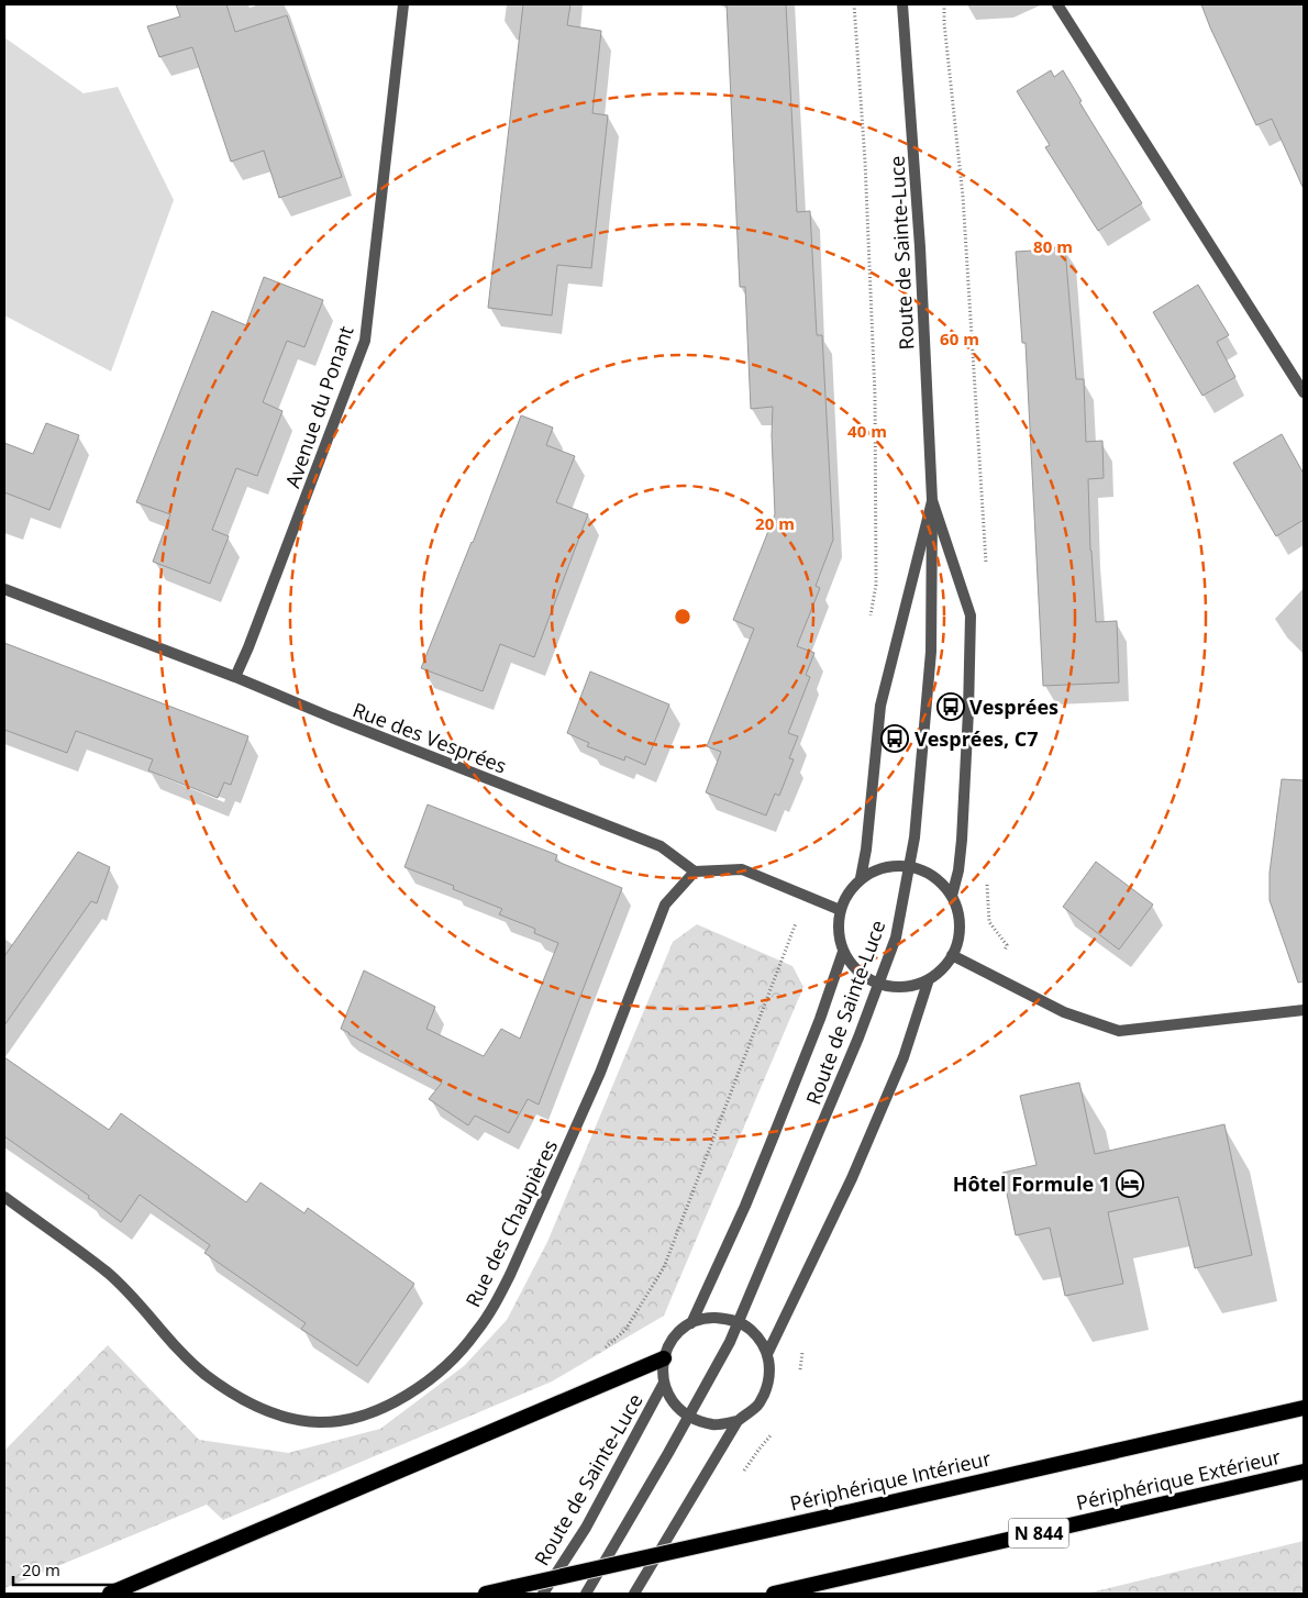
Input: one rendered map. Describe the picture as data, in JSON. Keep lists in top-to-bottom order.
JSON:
{
  "streets": {
    "highway": ["Périphérique Extérieur", "Périphérique Intérieur", "N 844"],
    "street": [
      "Route de Sainte-Luce",
      "Avenue du Ponant",
      "Rue des Vesprées",
      "Rue des Chaupières"
    ]
  },
  "crossings": [
    ["Avenue du Ponant", "Rue des Vesprées"],
    ["Rue des Vesprées", "Rue des Chaupières"]
  ],
  "places": {
    "bus stop": ["Vesprées", "Vesprées, C7"],
    "hotel": ["Hôtel Formule 1"]
  },
  "scale_bar": "20 m",
  "rings": [
    "80 m",
    "60 m",
    "40 m",
    "20 m"
  ]
}
